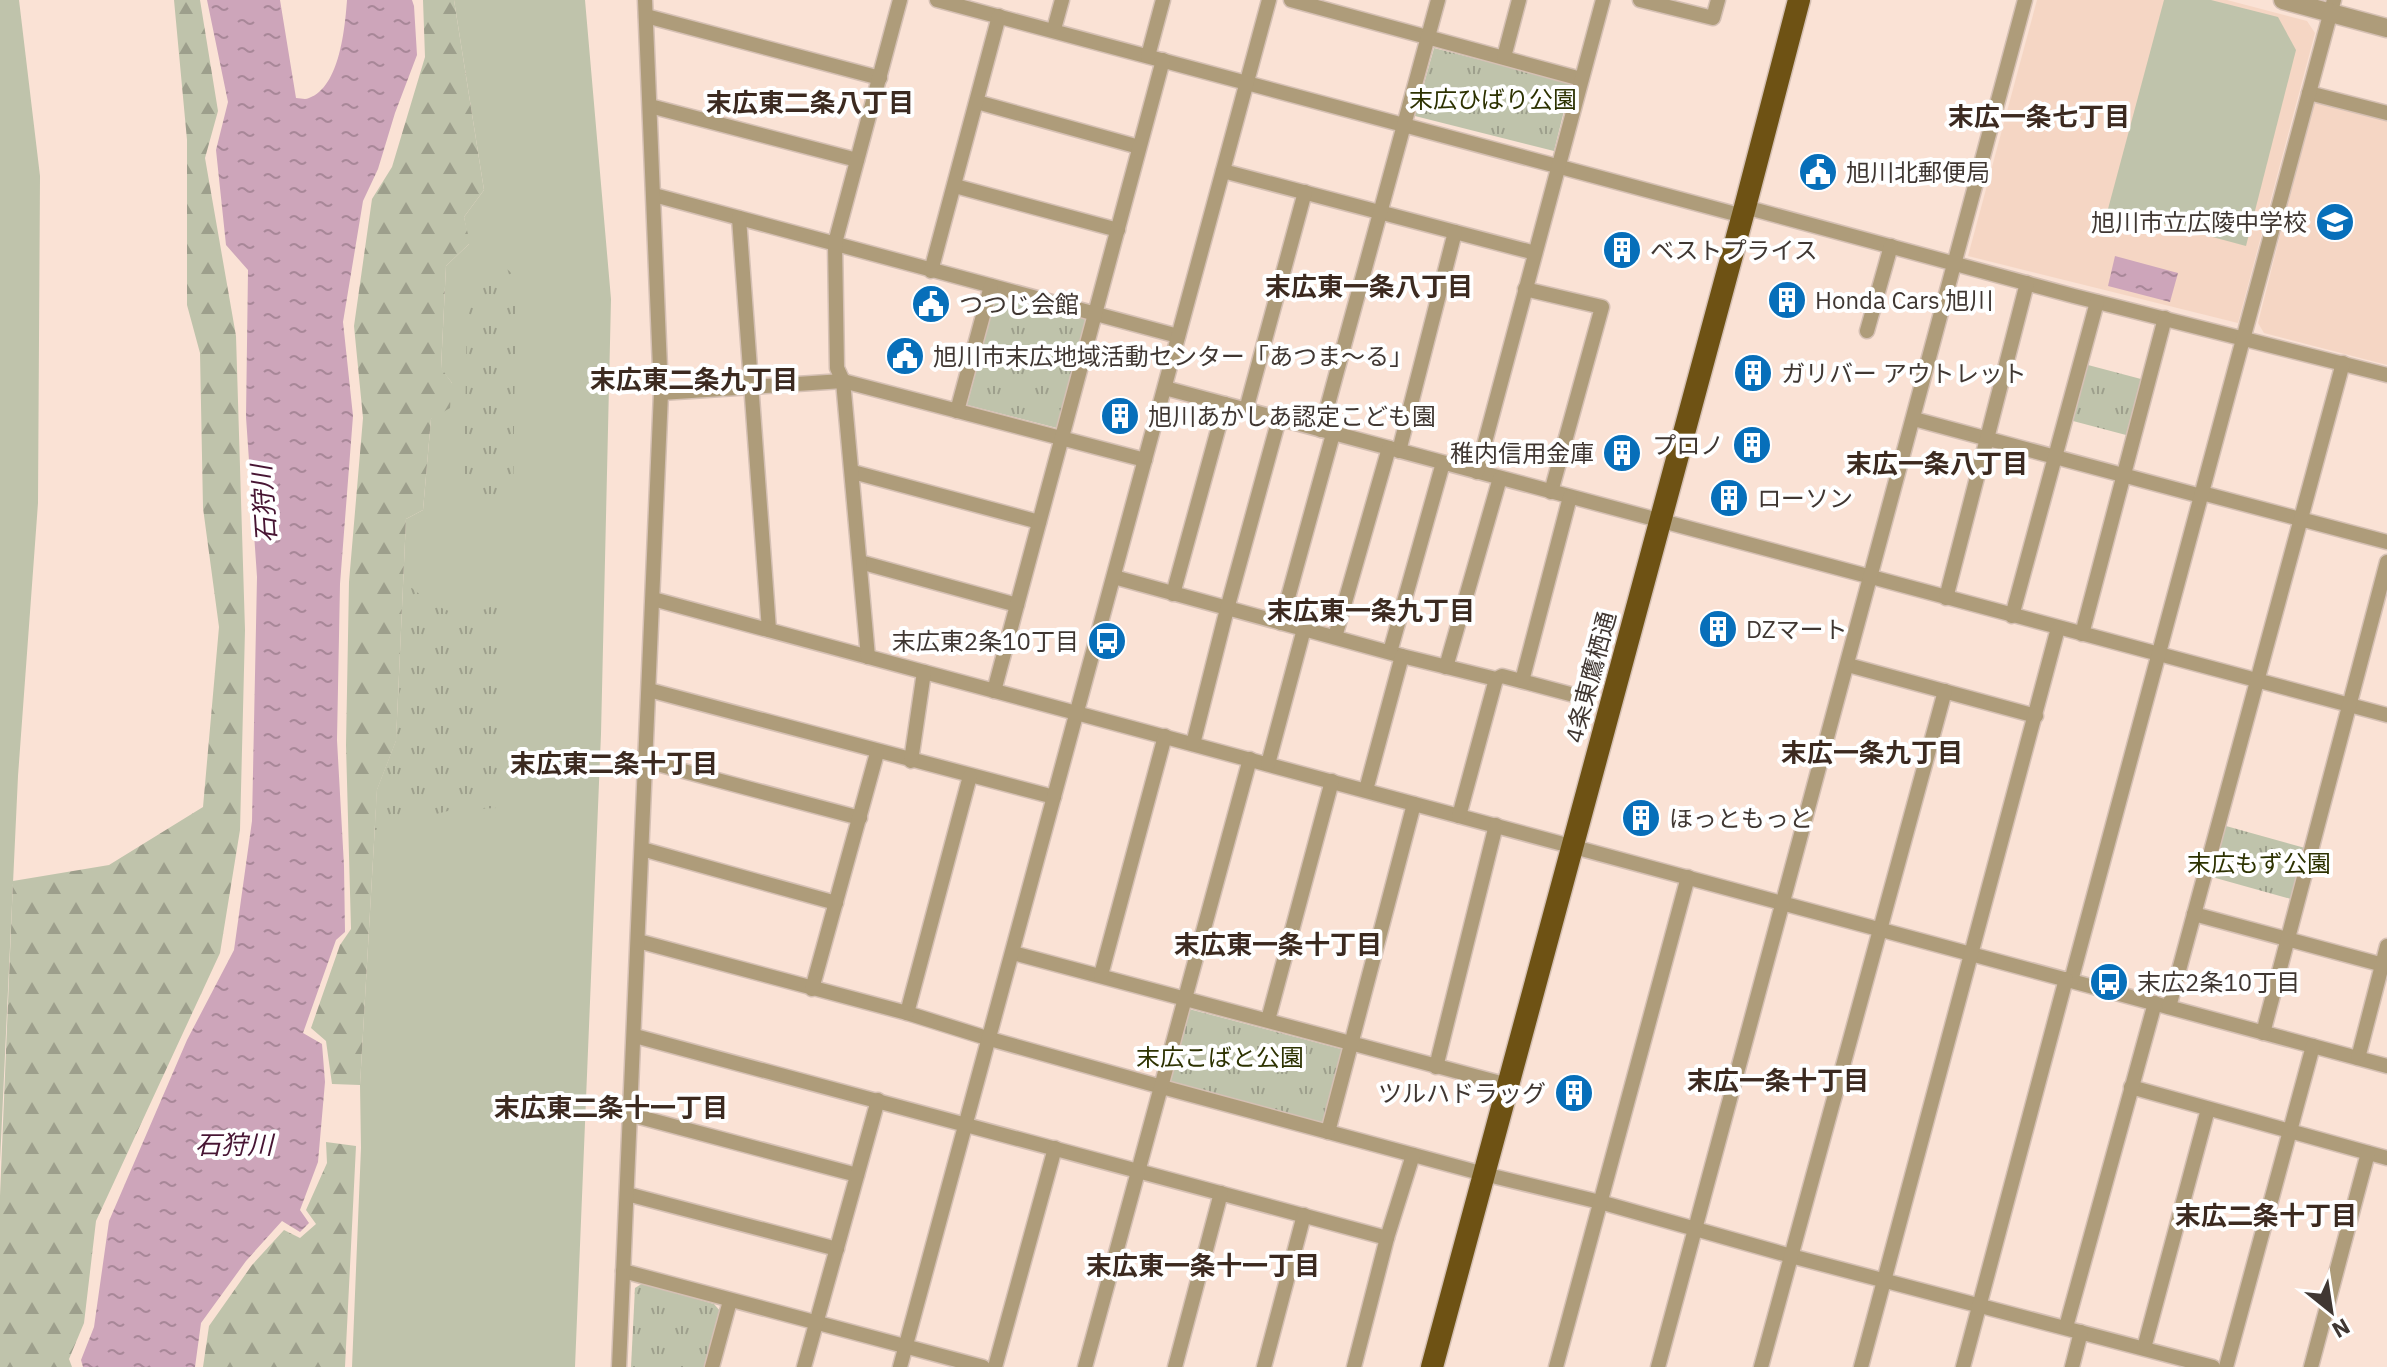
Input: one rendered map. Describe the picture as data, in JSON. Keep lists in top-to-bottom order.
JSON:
{
  "streets": {
    "highway": ["4条東鷹栖通"]
  },
  "districts": [
    "末広東二条八丁目",
    "末広一条七丁目",
    "末広東一条八丁目",
    "末広東二条九丁目",
    "末広一条八丁目",
    "末広東一条九丁目",
    "末広一条九丁目",
    "末広東二条十丁目",
    "末広東一条十丁目",
    "末広一条十丁目",
    "末広東二条十一丁目",
    "末広二条十丁目",
    "末広東一条十一丁目"
  ],
  "water": ["石狩川"],
  "parks": ["末広ひばり公園", "末広もず公園", "末広こばと公園"],
  "places": {
    "public building": ["旭川北郵便局", "つつじ会館", "旭川市末広地域活動センター「あつま〜る」"],
    "school or university": ["旭川市立広陵中学校"],
    "building": [
      "ベストプライス",
      "Honda Cars 旭川",
      "ガリバー アウトレット",
      "旭川あかしあ認定こども園",
      "プロノ",
      "稚内信用金庫",
      "ローソン",
      "DZマート",
      "ほっともっと",
      "ツルハドラッグ"
    ],
    "bus stop": ["末広東2条10丁目", "末広2条10丁目"]
  },
  "north": "bottom right"
}
